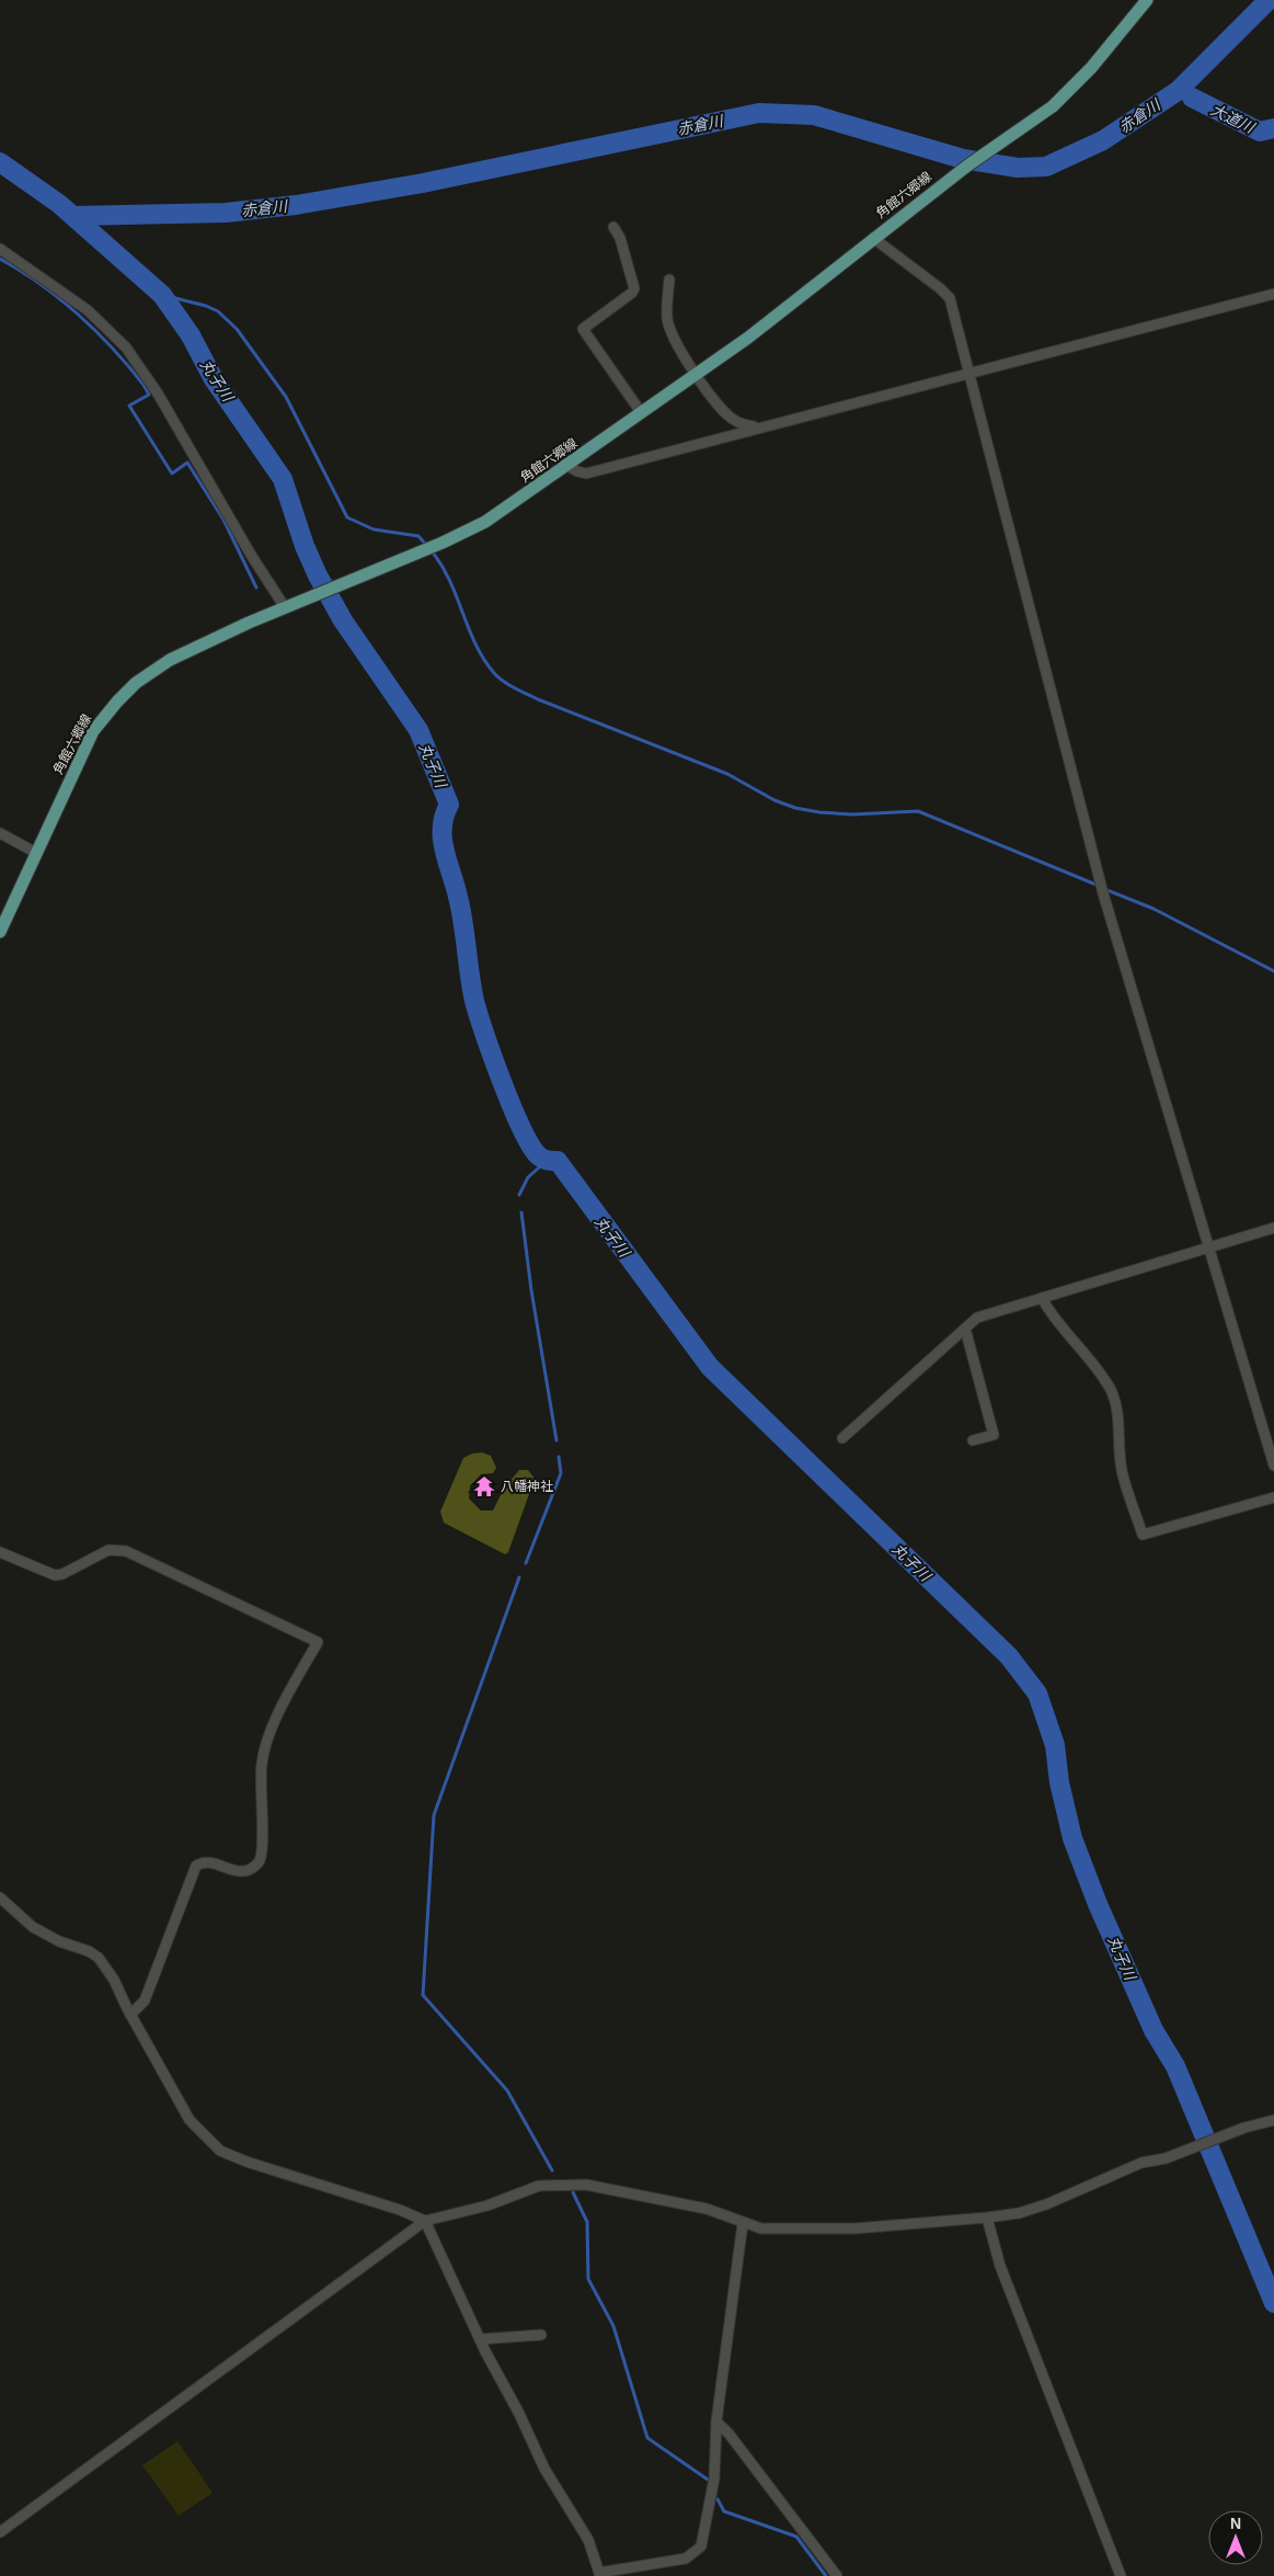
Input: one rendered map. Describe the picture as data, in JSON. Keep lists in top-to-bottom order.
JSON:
{
  "streets": {
    "main road": ["角館六郷線"]
  },
  "water": ["赤倉川", "大道川", "丸子川"],
  "places": {
    "temple": ["八幡神社"]
  },
  "north": "top"
}
